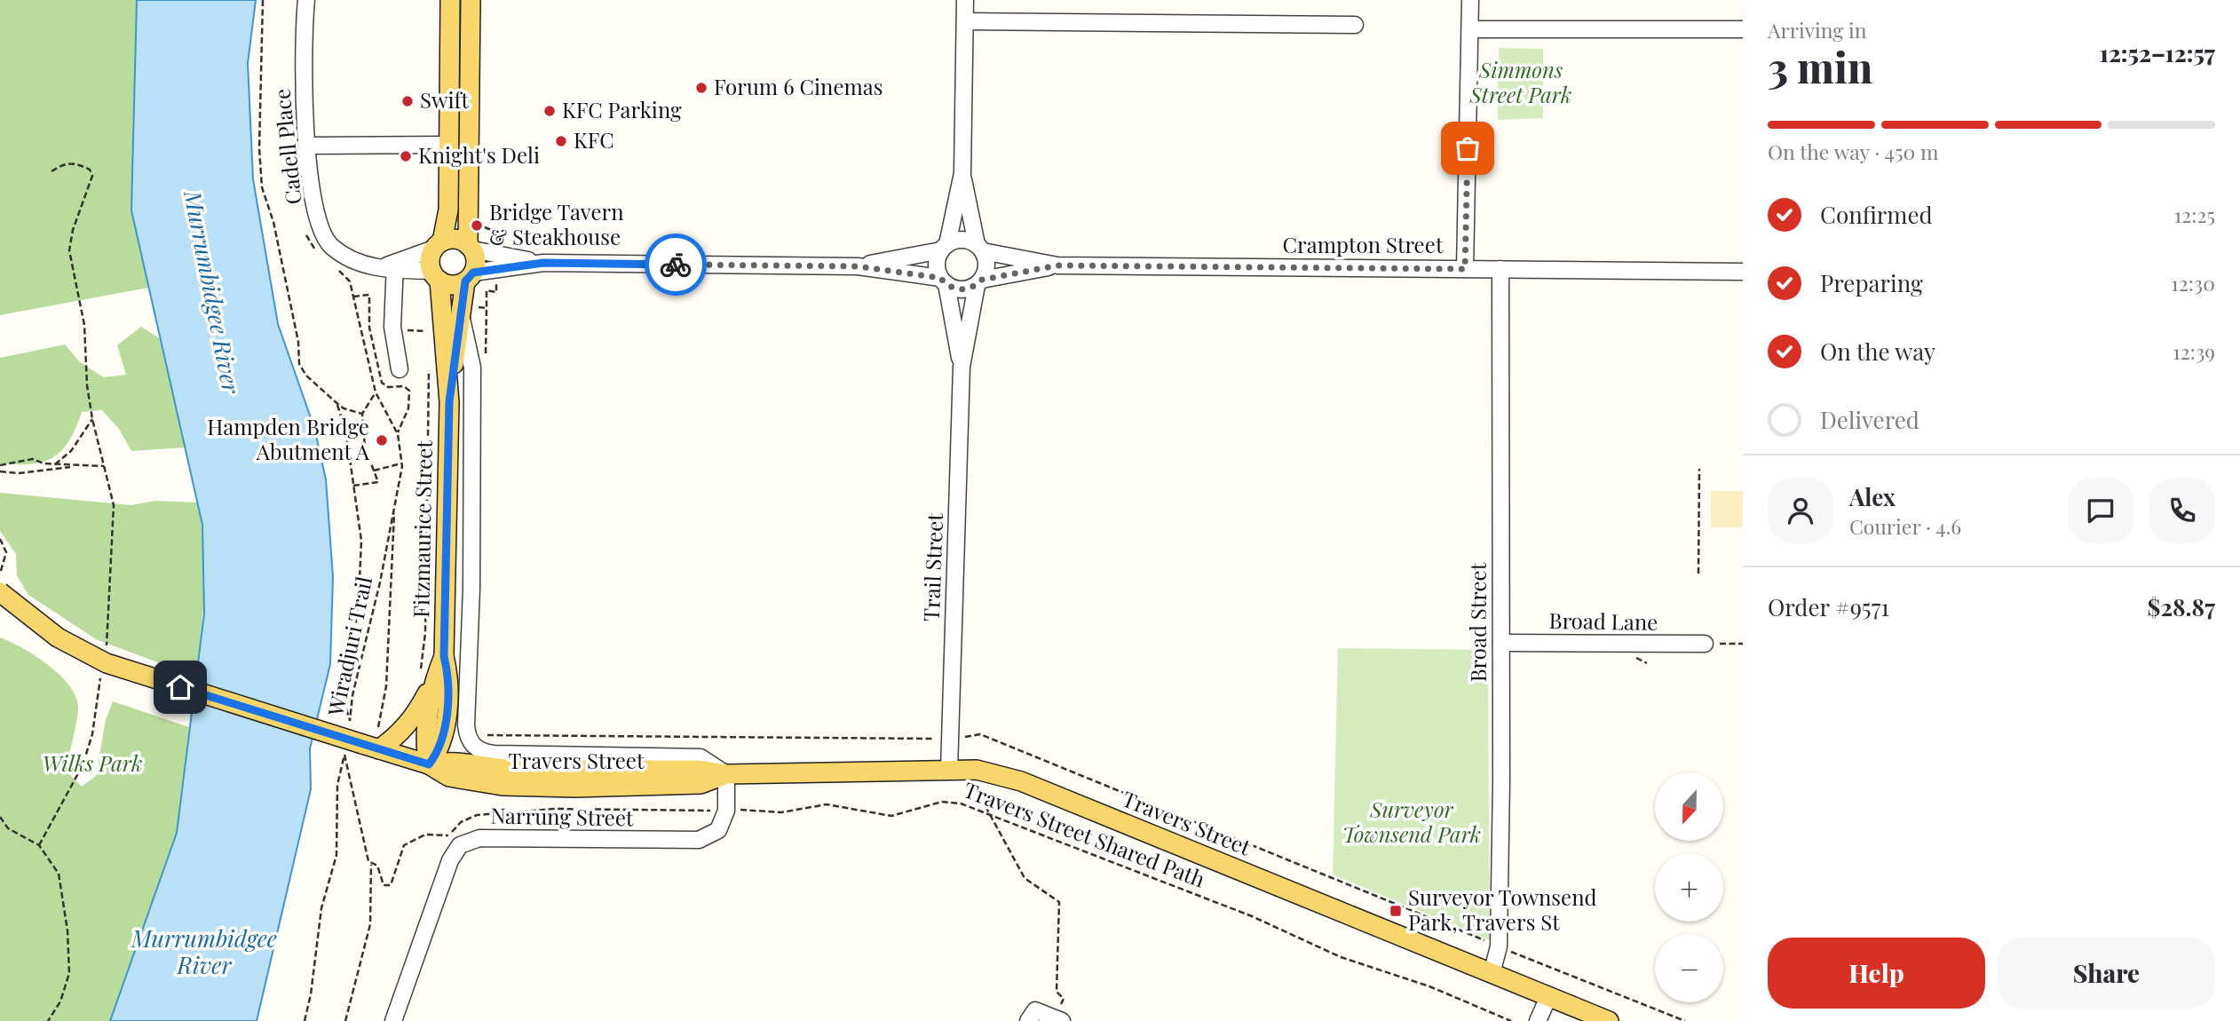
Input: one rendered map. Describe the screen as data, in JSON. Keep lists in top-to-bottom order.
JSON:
{
  "streets": {
    "main road": ["Fitzmaurice Street", "Travers Street"],
    "street": [
      "Cadell Place",
      "Crampton Street",
      "Trail Street",
      "Broad Street",
      "Broad Lane",
      "Narrung Street"
    ],
    "path": ["Wiradjuri Trail", "Travers Street Shared Path"]
  },
  "crossings": [
    ["Crampton Street", "Trail Street"],
    ["Crampton Street", "Broad Street"],
    ["Fitzmaurice Street", "Travers Street"],
    ["Trail Street", "Travers Street"],
    ["Broad Street", "Broad Lane"],
    ["Broad Street", "Travers Street"],
    ["Narrung Street", "Travers Street Shared Path"]
  ],
  "water": ["Murrumbidgee River"],
  "parks": ["Simmons Street Park", "Wilks Park", "Surveyor Townsend Park"],
  "places": {
    "other": [
      "Forum 6 Cinemas",
      "Swift",
      "KFC Parking",
      "KFC",
      "Knight's Deli",
      "Bridge Tavern & Steakhouse",
      "Hampden Bridge Abutment A"
    ],
    "transit": ["Surveyor Townsend Park, Travers St"]
  },
  "north": "bottom",
  "page": {
    "heading": ["3 min", "Arriving in", "12:52–12:57"],
    "panel": [
      "Alex",
      "Courier · 4.6",
      "Order #9571",
      "$28.87"
    ],
    "bar": "On the way · 450 m",
    "list": [
      ["Confirmed", "12:25"],
      ["Preparing", "12:30"],
      ["On the way", "12:39"],
      "Delivered"
    ],
    "map_buttons": ["+", "−"],
    "buttons": ["Help", "Share"]
  }
}
